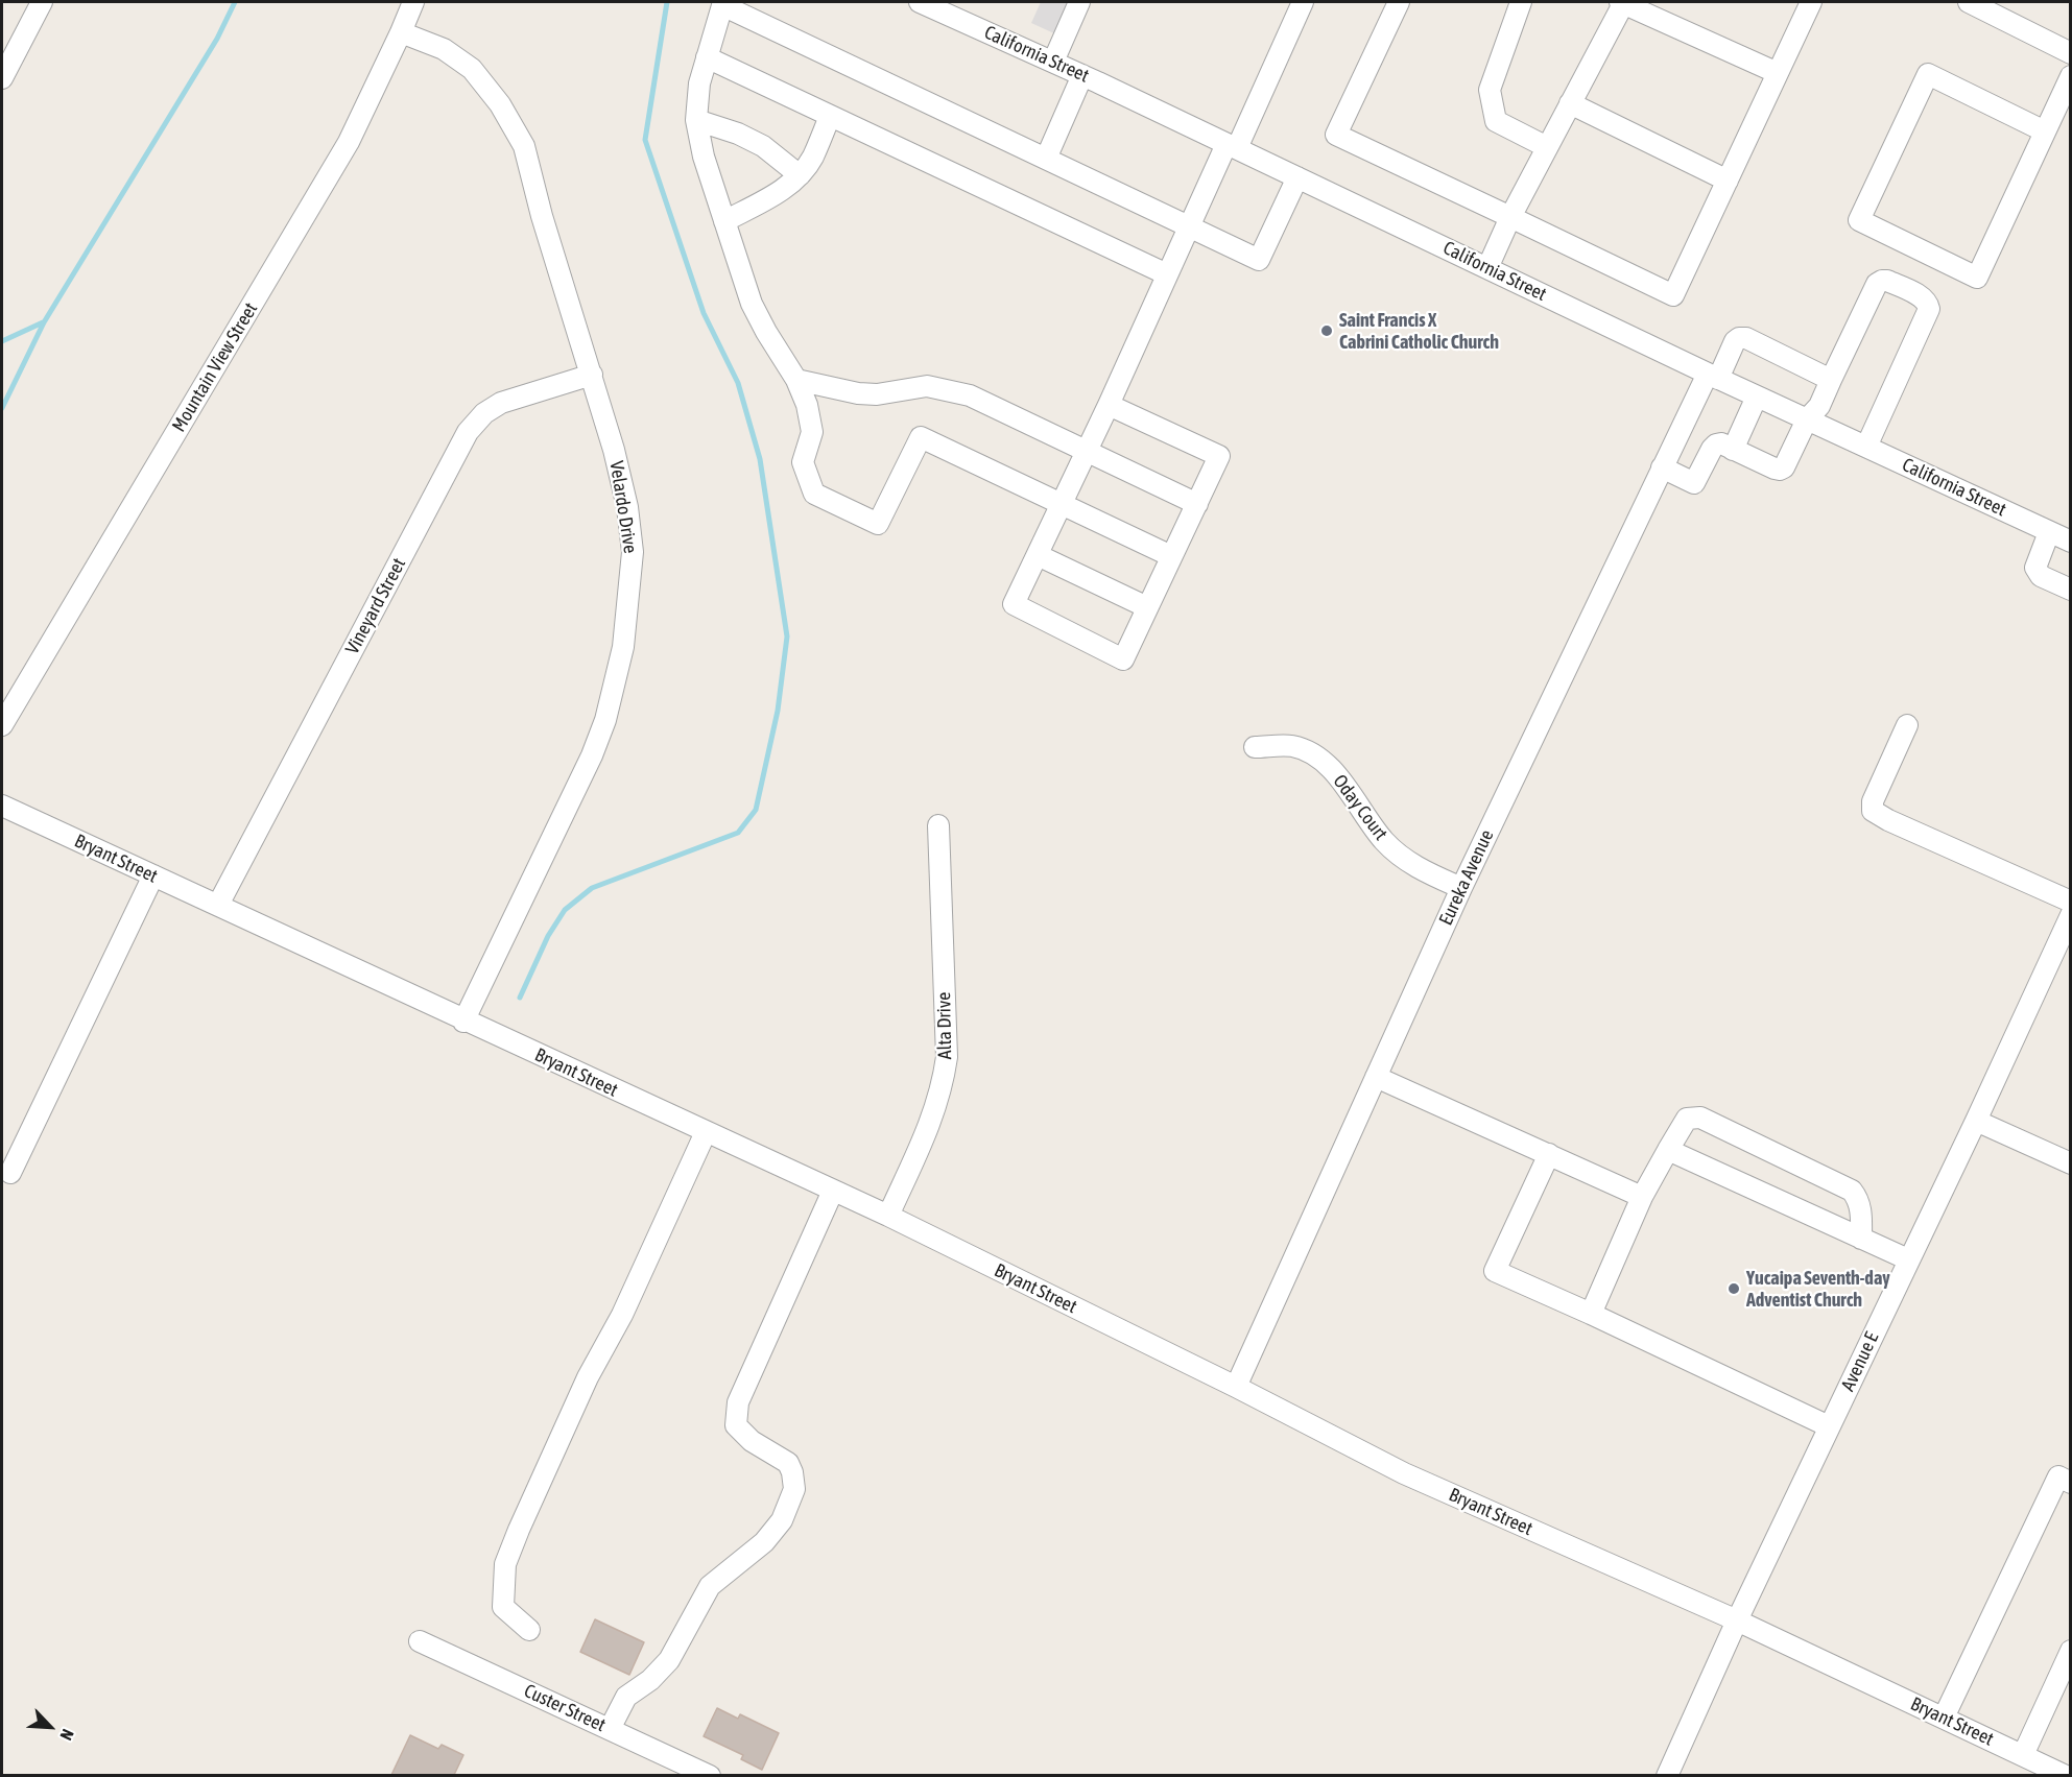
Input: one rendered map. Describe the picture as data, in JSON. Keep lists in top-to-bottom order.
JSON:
{
  "streets": {
    "street": [
      "California Street",
      "Mountain View Street",
      "Velardo Drive",
      "Vineyard Street",
      "Oday Court",
      "Bryant Street",
      "Eureka Avenue",
      "Alta Drive",
      "Avenue E",
      "Custer Street"
    ]
  },
  "crossings": [
    ["California Street", "Eureka Avenue"],
    ["Mountain View Street", "Velardo Drive"],
    ["Velardo Drive", "Vineyard Street"],
    ["Velardo Drive", "Bryant Street"],
    ["Vineyard Street", "Bryant Street"],
    ["Oday Court", "Eureka Avenue"],
    ["Bryant Street", "Eureka Avenue"],
    ["Bryant Street", "Alta Drive"],
    ["Bryant Street", "Avenue E"]
  ],
  "places": ["Saint Francis X Cabrini Catholic Church", "Yucaipa Seventh-day Adventist Church"],
  "north": "bottom right"
}
